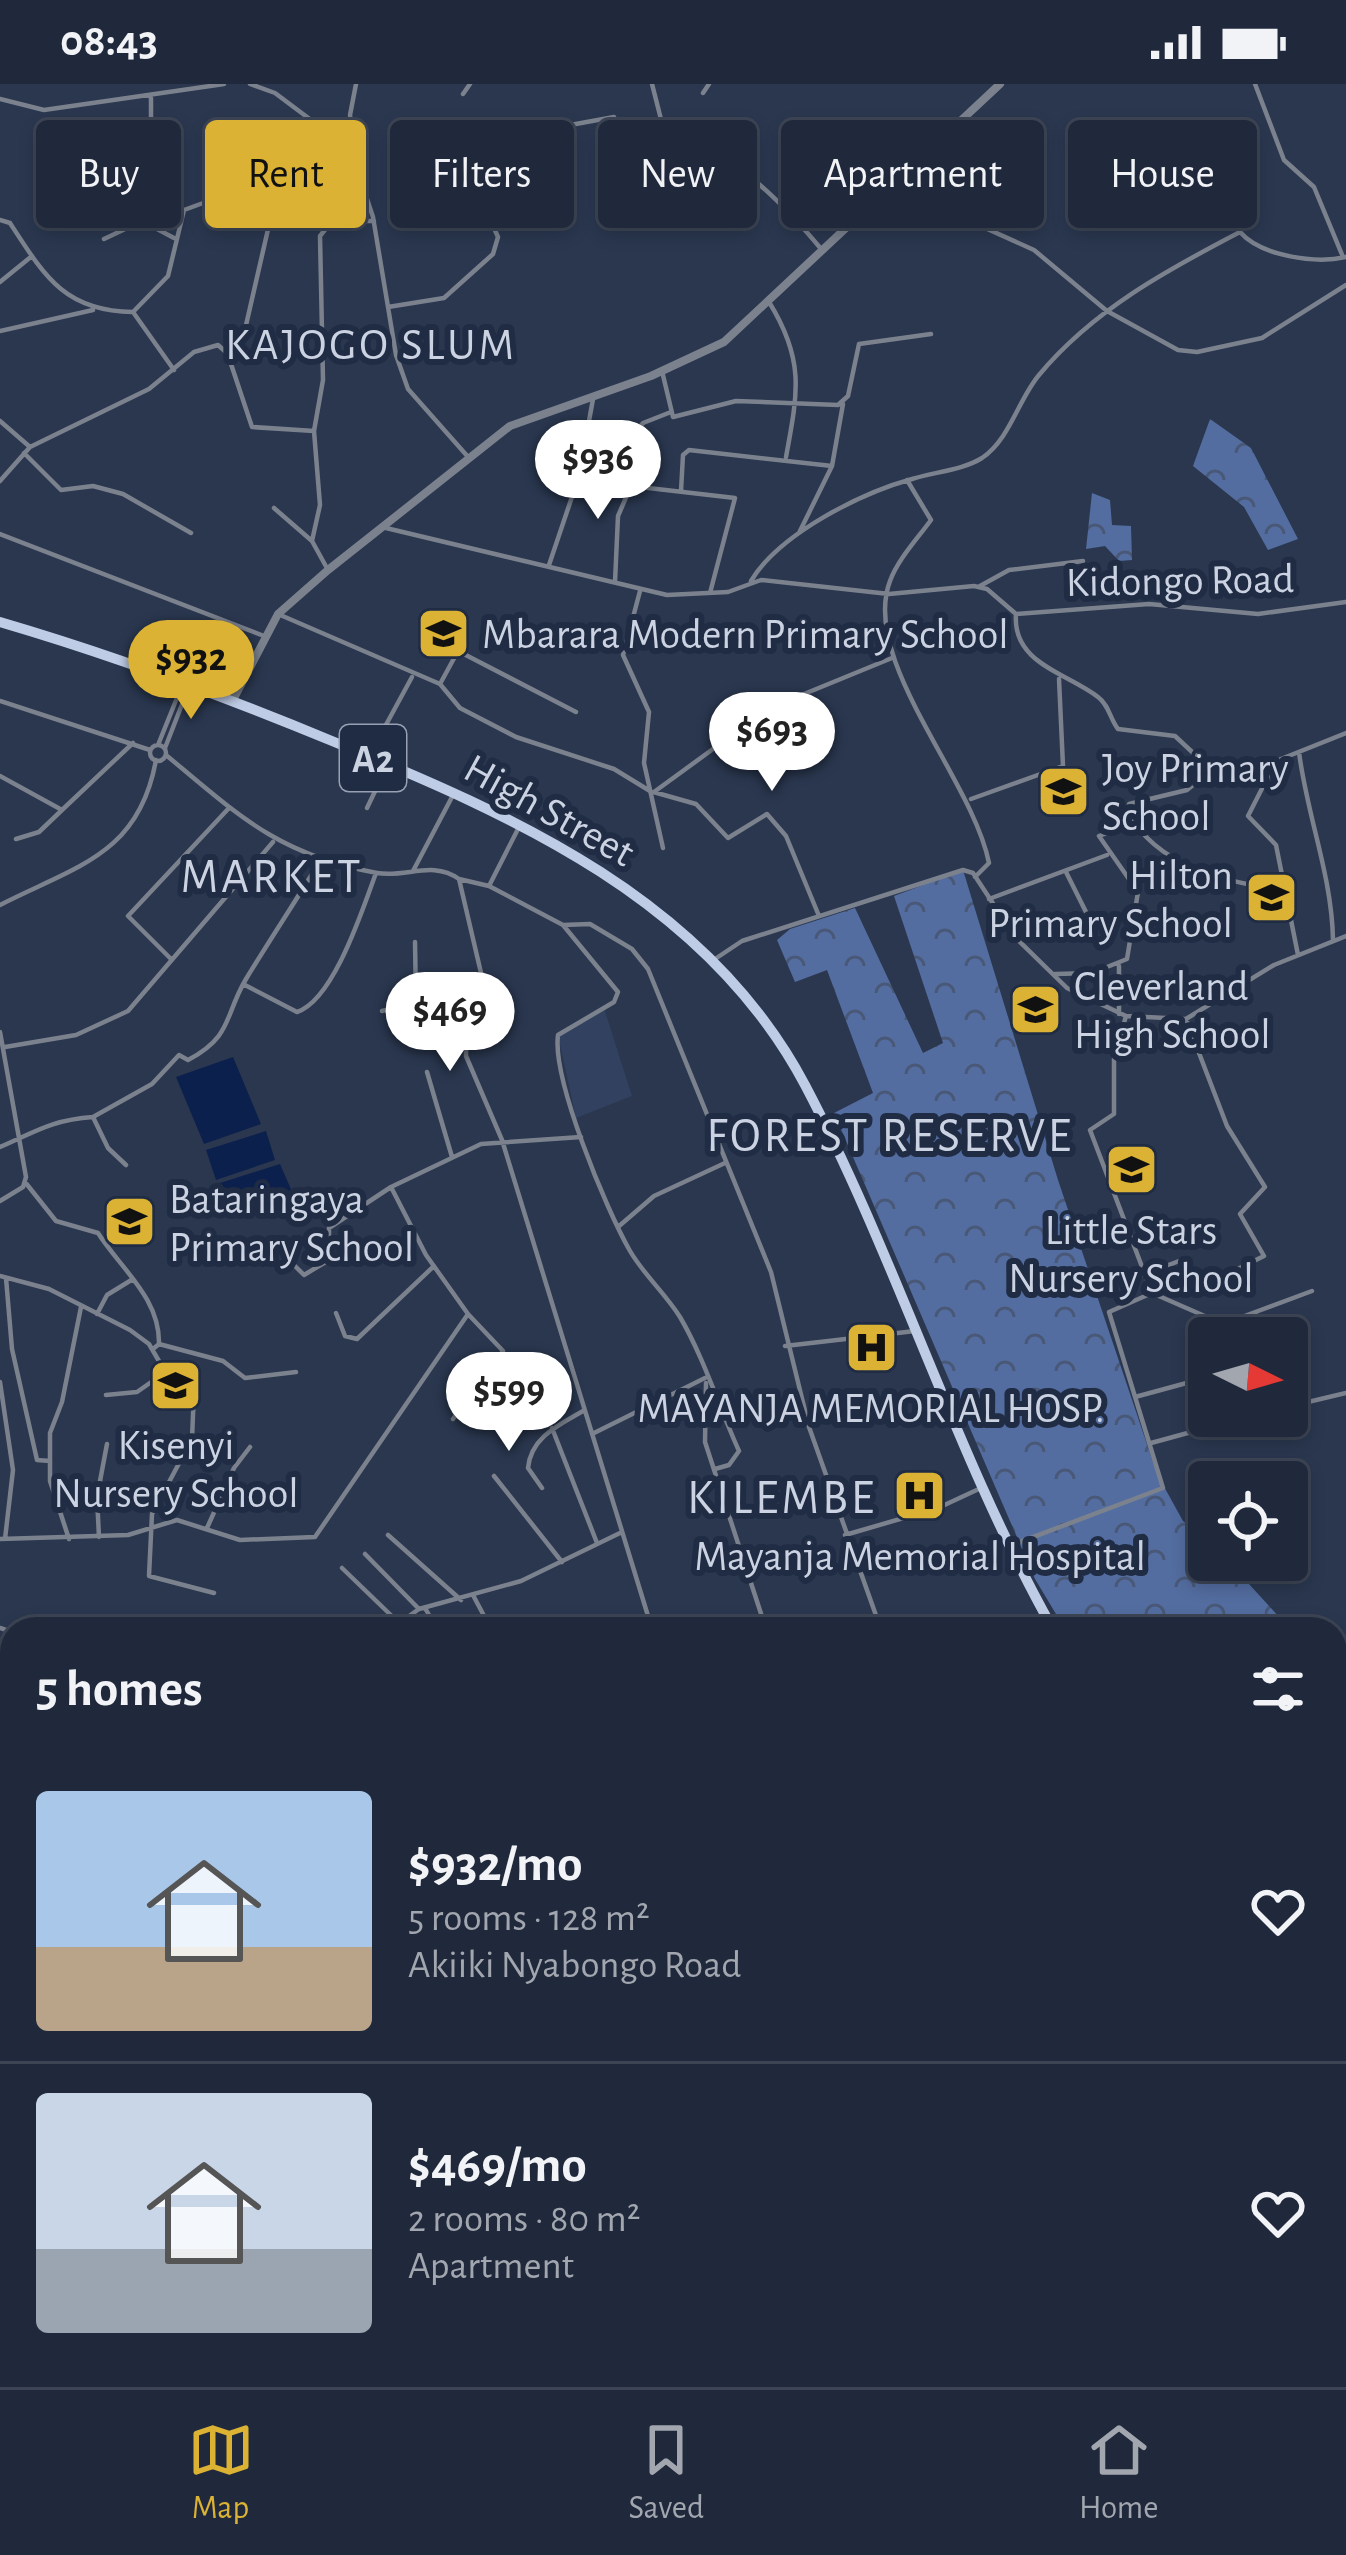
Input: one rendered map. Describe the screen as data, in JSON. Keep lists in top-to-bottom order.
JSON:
{
  "streets": {
    "main road": ["A2", "High Street"],
    "street": ["Kidongo Road"]
  },
  "crossings": [
    ["A2", "High Street"]
  ],
  "districts": [
    "KAJOGO SLUM",
    "MARKET",
    "FOREST RESERVE",
    "KILEMBE"
  ],
  "places": {
    "school or university": [
      "Mbarara Modern Primary School",
      "Joy Primary School",
      "Hilton Primary School",
      "Cleverland High School",
      "Little Stars Nursery School",
      "Bataringaya Primary School",
      "Kisenyi Nursery School"
    ],
    "hospital": ["MAYANJA MEMORIAL HOSP.", "Mayanja Memorial Hospital"]
  },
  "north": "right",
  "page": {
    "status": "08:43",
    "chip": [
      "Buy",
      "Rent",
      "Filters",
      "New",
      "Apartment",
      "House"
    ],
    "price": [
      "$936",
      "$932",
      "$693",
      "$469",
      "$599"
    ],
    "heading": "5 homes",
    "list": [
      {
        "name": "$932/mo",
        "note": "5 rooms · 128 m² · Akiiki Nyabongo Road"
      },
      {
        "name": "$469/mo",
        "note": "2 rooms · 80 m² · Apartment"
      }
    ],
    "tabs": ["Map", "Saved", "Home"]
  }
}
